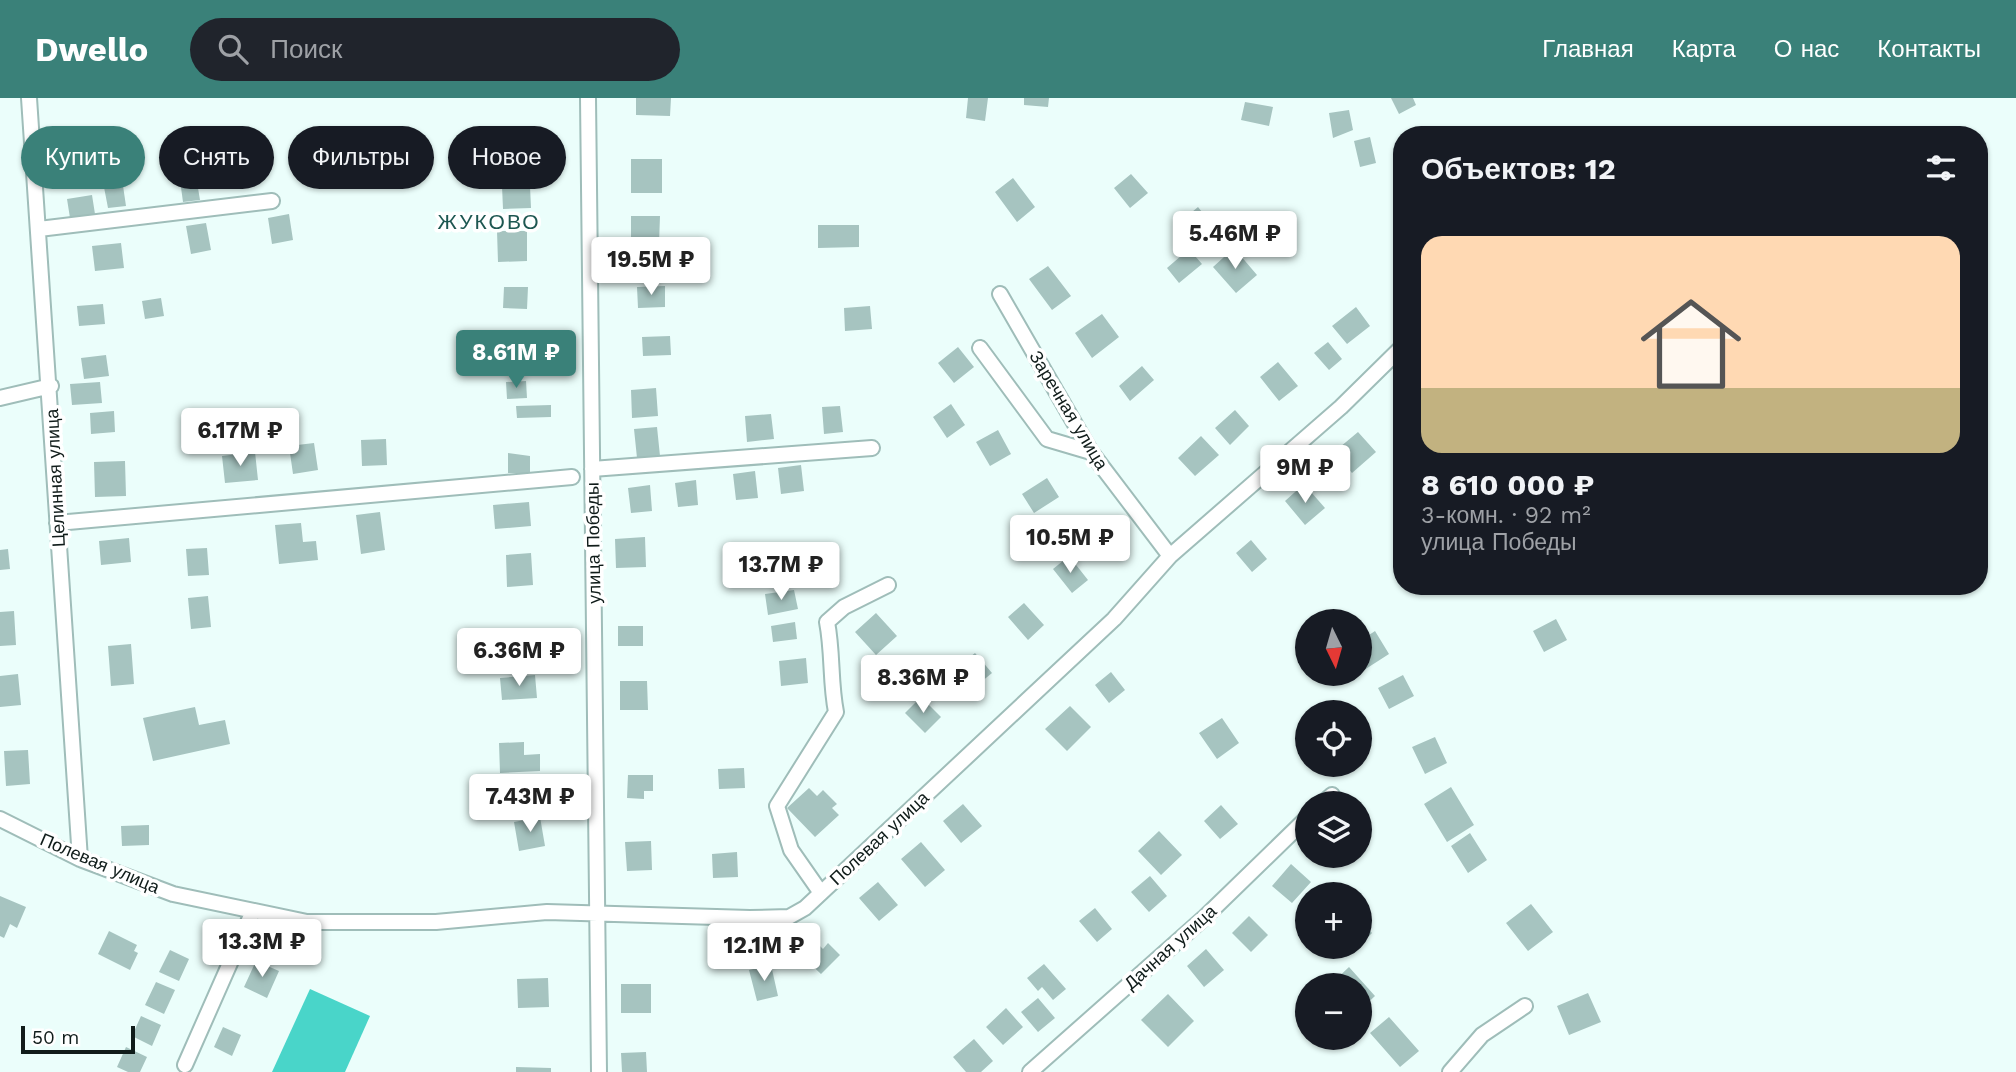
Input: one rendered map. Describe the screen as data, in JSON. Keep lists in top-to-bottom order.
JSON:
{
  "streets": {
    "street": [
      "Заречная улица",
      "Целинная улица",
      "улица Победы",
      "Полевая улица",
      "Дачная улица"
    ]
  },
  "crossings": [
    ["Заречная улица", "Полевая улица"],
    ["Целинная улица", "Полевая улица"],
    ["улица Победы", "Полевая улица"]
  ],
  "districts": ["ЖУКОВО"],
  "scale_bar": "50 m",
  "north": "bottom",
  "page": {
    "header": "Dwello",
    "search": "Поиск",
    "nav": [
      "Главная",
      "Карта",
      "О нас",
      "Контакты"
    ],
    "chip": [
      "Купить",
      "Снять",
      "Фильтры",
      "Новое"
    ],
    "heading": "Объектов: 12",
    "list": [
      {
        "name": "8 610 000 ₽",
        "note": "3-комн. · 92 m² · улица Победы"
      }
    ],
    "price": [
      "5.46M ₽",
      "19.5M ₽",
      "8.61M ₽",
      "6.17M ₽",
      "9M ₽",
      "10.5M ₽",
      "13.7M ₽",
      "6.36M ₽",
      "8.36M ₽",
      "7.43M ₽",
      "13.3M ₽",
      "12.1M ₽"
    ],
    "map_buttons": ["+", "−"],
    "scale": "50 m"
  }
}
